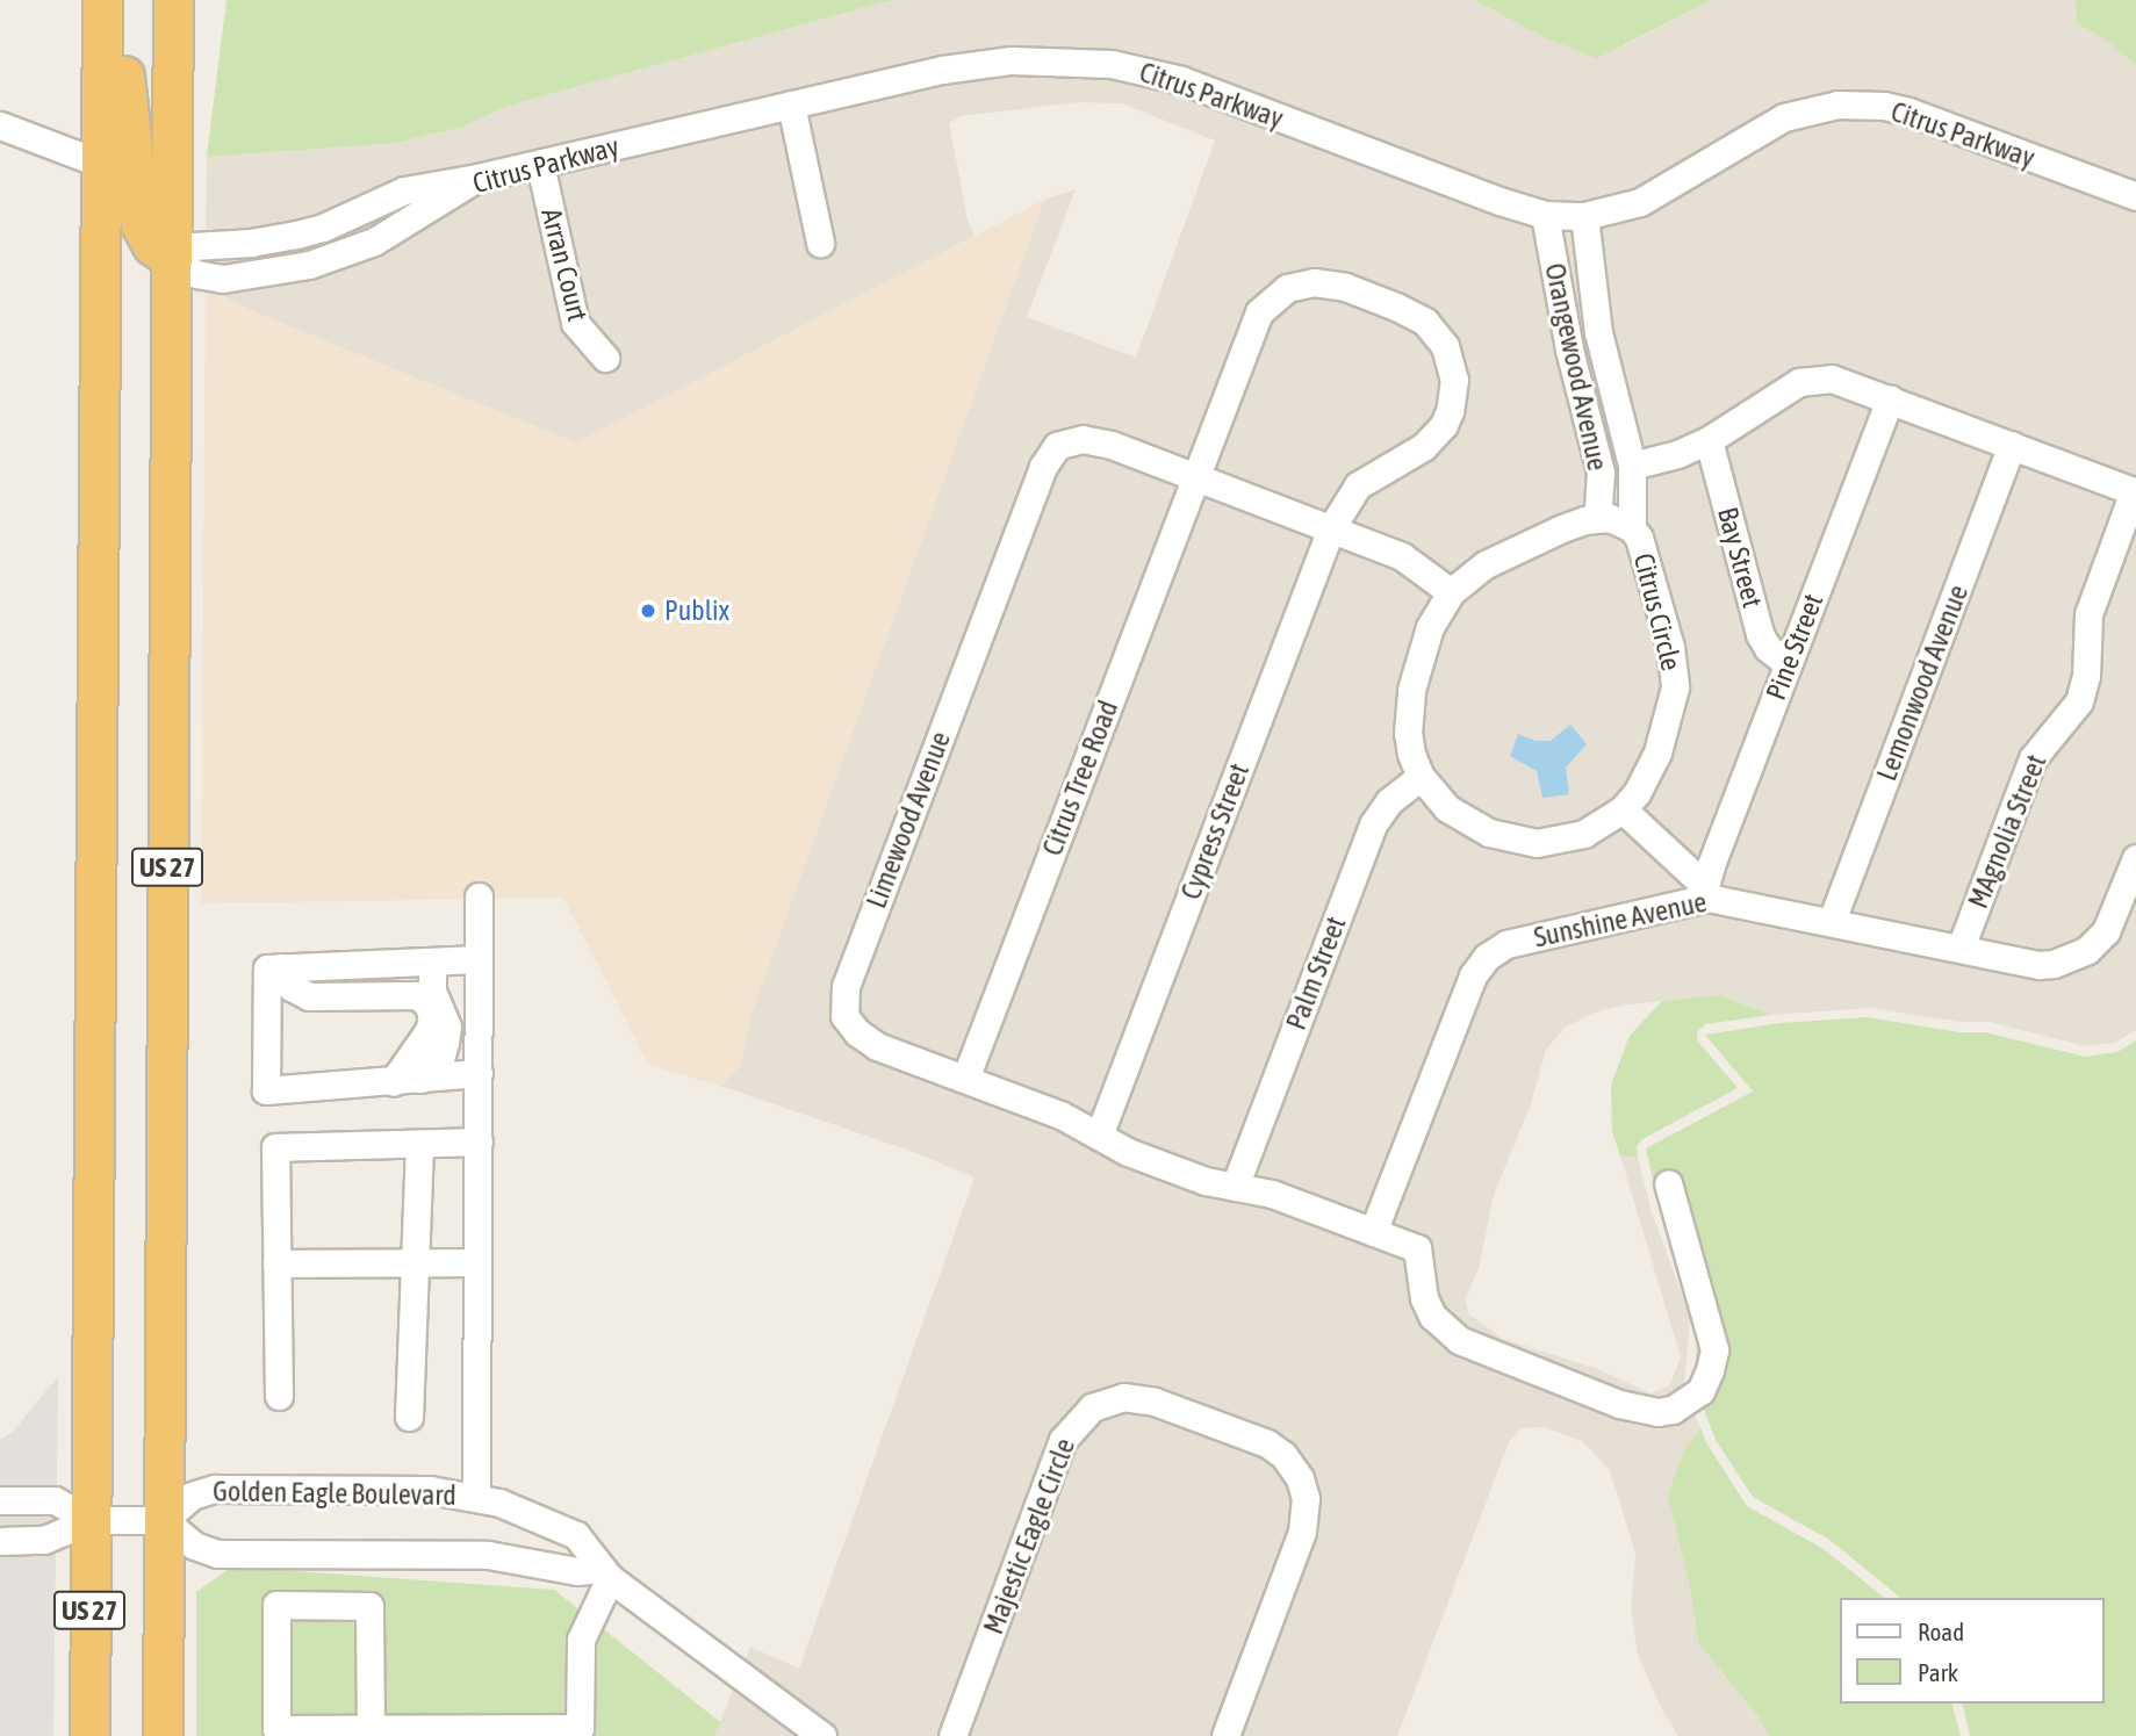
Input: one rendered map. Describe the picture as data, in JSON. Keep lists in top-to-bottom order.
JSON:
{
  "streets": {
    "highway": ["US 27"],
    "street": [
      "Citrus Parkway",
      "Arran Court",
      "Orangewood Avenue",
      "Bay Street",
      "Citrus Circle",
      "Pine Street",
      "Lemonwood Avenue",
      "Citrus Tree Road",
      "Limewood Avenue",
      "Cypress Street",
      "MAgnolia Street",
      "Sunshine Avenue",
      "Palm Street",
      "Golden Eagle Boulevard",
      "Majestic Eagle Circle"
    ]
  },
  "crossings": [
    ["Citrus Parkway", "Arran Court"],
    ["Citrus Parkway", "Orangewood Avenue"],
    ["Citrus Parkway", "US 27"],
    ["Orangewood Avenue", "Citrus Circle"],
    ["Bay Street", "Pine Street"],
    ["Citrus Circle", "Limewood Avenue"],
    ["Citrus Circle", "Palm Street"],
    ["Pine Street", "Sunshine Avenue"],
    ["Lemonwood Avenue", "Sunshine Avenue"],
    ["Citrus Tree Road", "Limewood Avenue"],
    ["Citrus Tree Road", "Cypress Street"],
    ["Limewood Avenue", "Cypress Street"],
    ["Limewood Avenue", "Sunshine Avenue"],
    ["Limewood Avenue", "Palm Street"],
    ["MAgnolia Street", "Sunshine Avenue"],
    ["US 27", "Golden Eagle Boulevard"]
  ],
  "places": ["Publix"],
  "legend": ["Road", "Park"]
}
